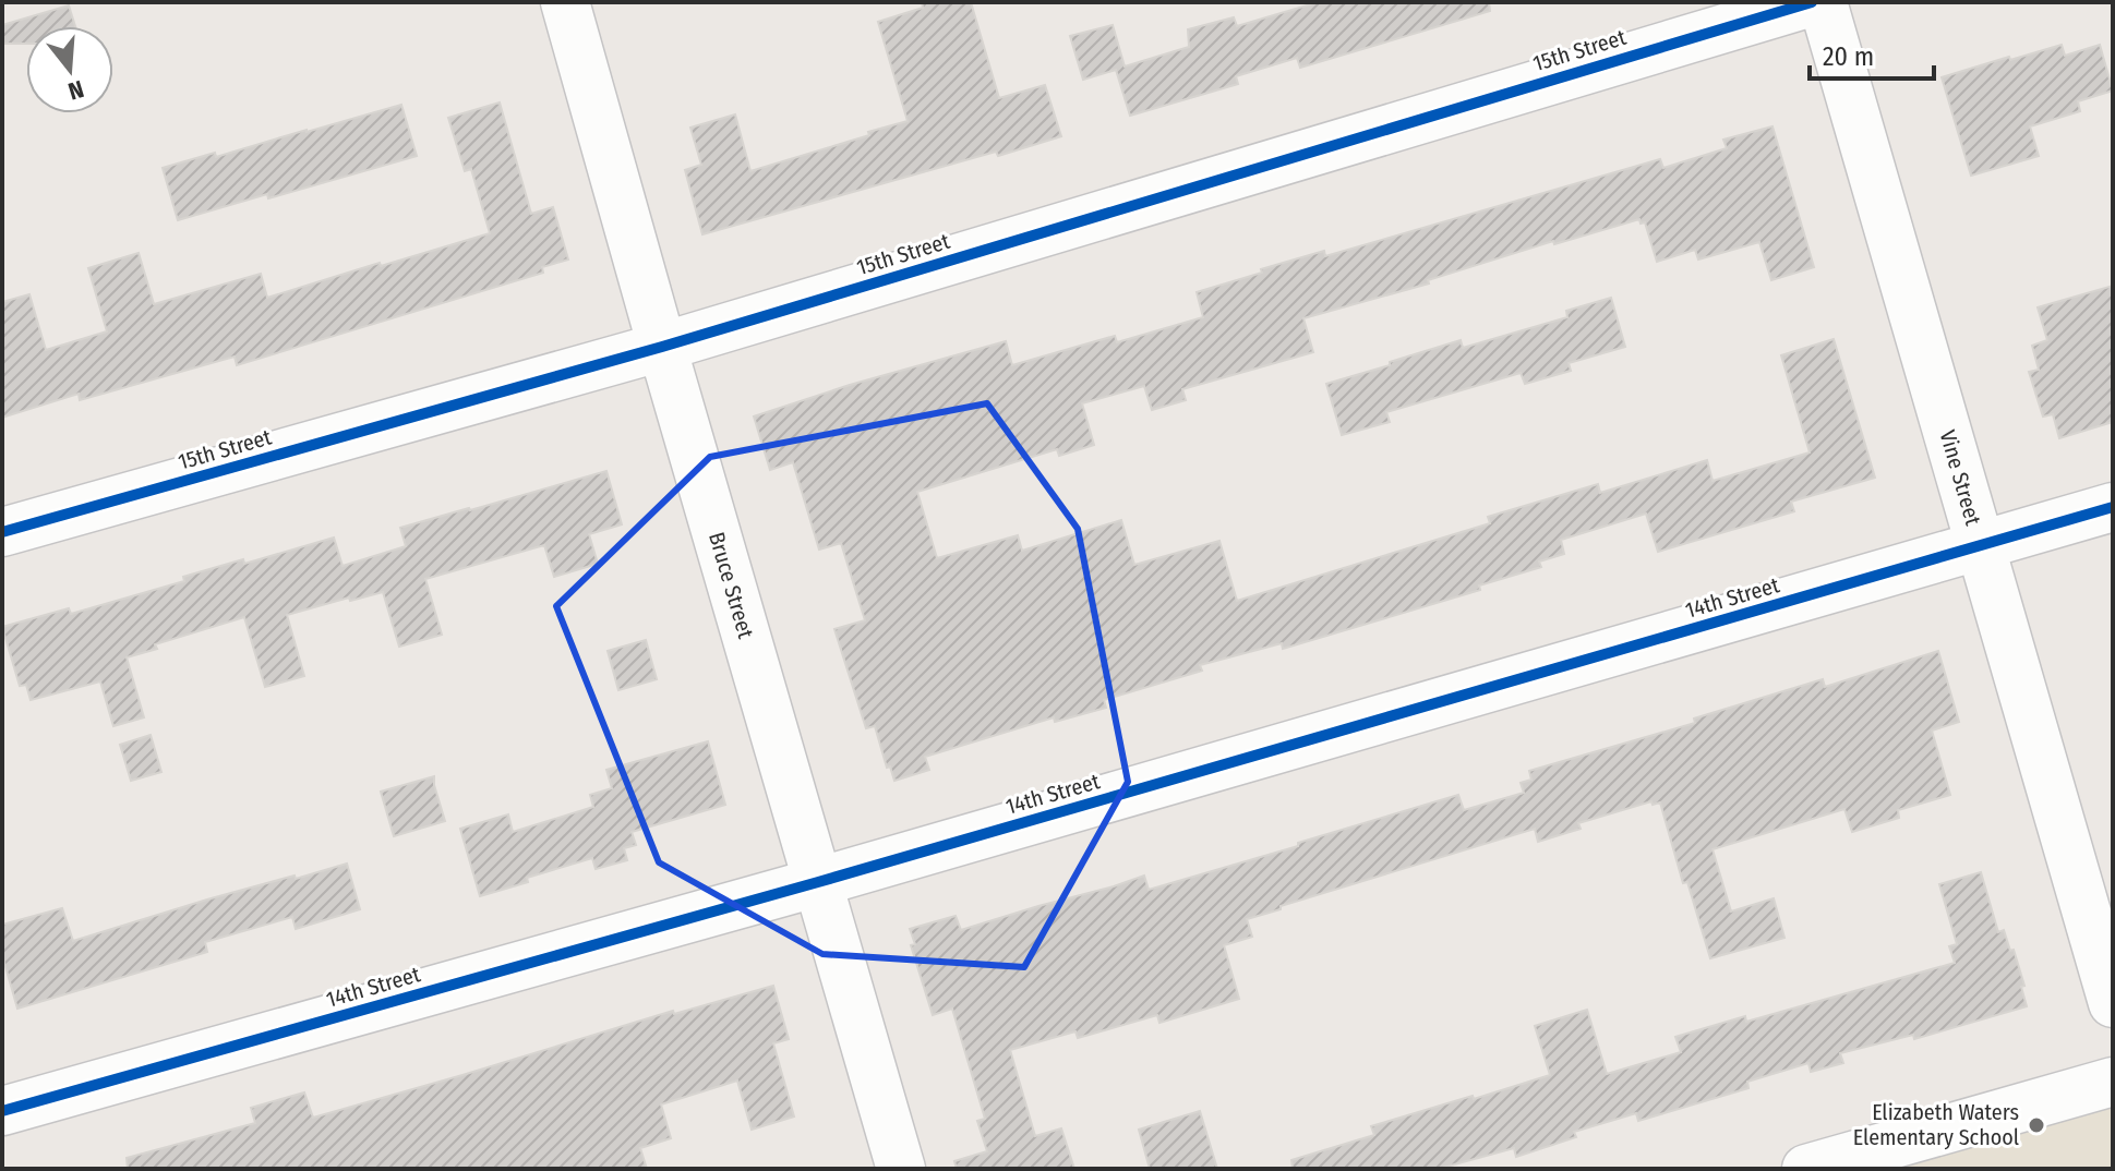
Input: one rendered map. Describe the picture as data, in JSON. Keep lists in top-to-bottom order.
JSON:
{
  "streets": {
    "street": [
      "15th Street",
      "Vine Street",
      "Bruce Street",
      "14th Street"
    ]
  },
  "crossings": [
    ["15th Street", "Bruce Street"],
    ["Vine Street", "14th Street"],
    ["Bruce Street", "14th Street"]
  ],
  "places": ["Elizabeth Waters Elementary School"],
  "scale_bar": "20 m",
  "north": "bottom"
}
